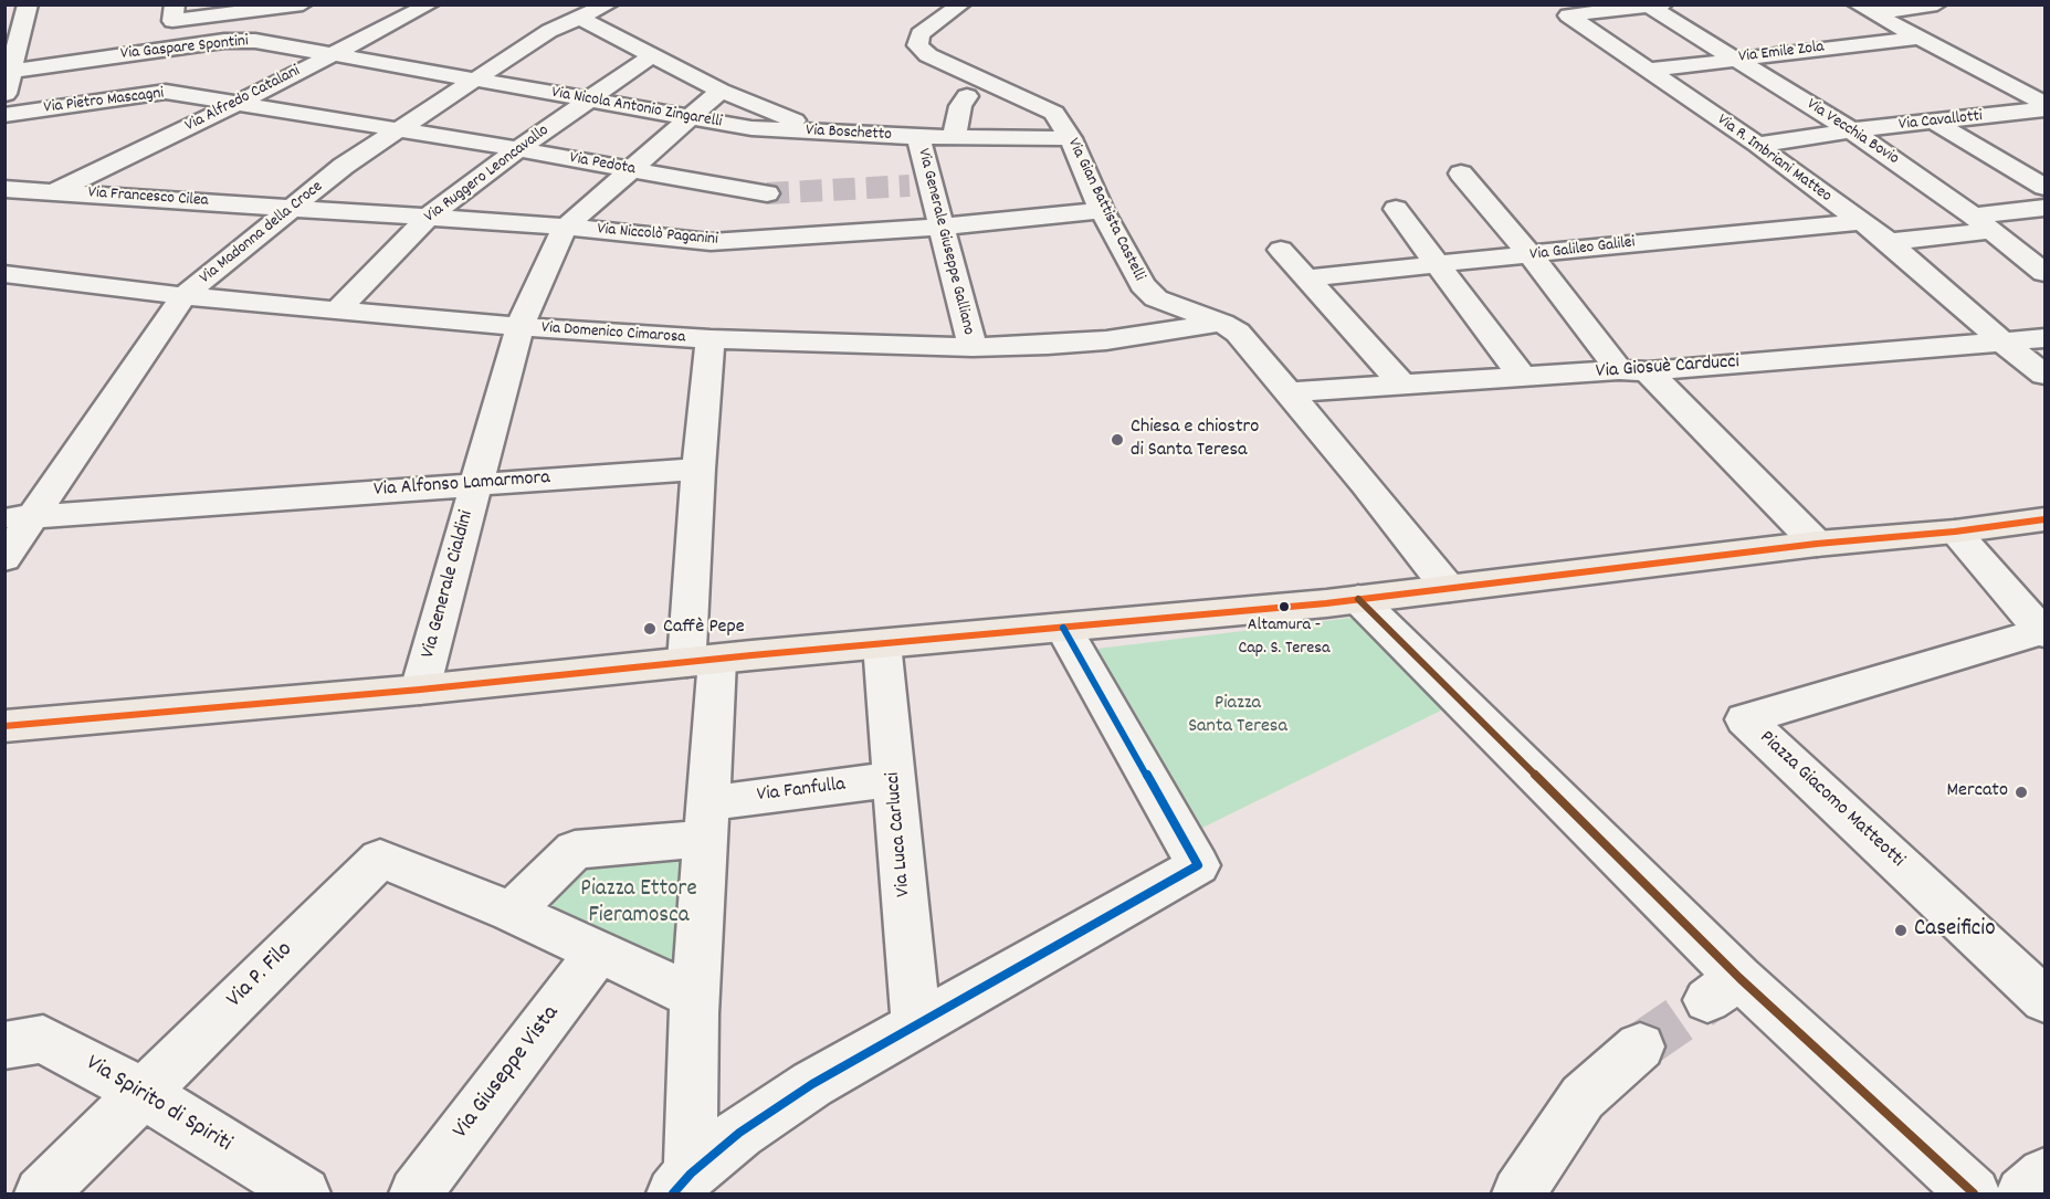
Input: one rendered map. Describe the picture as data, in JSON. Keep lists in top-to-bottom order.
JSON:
{
  "streets": {
    "street": [
      "Via Gaspare Spontini",
      "Via Emile Zola",
      "Via Alfredo Catalani",
      "Via Pietro Mascagni",
      "Via Nicola Antonio Zingarelli",
      "Via Cavallotti",
      "Via Vecchia Bovio",
      "Via Boschetto",
      "Via R. Imbriani Matteo",
      "Via Pedota",
      "Via Ruggero Leoncavallo",
      "Via Francesco Cilea",
      "Via Gian Battista Castelli",
      "Via Madonna della Croce",
      "Via Niccolò Paganini",
      "Via Generale Giuseppe Galliano",
      "Via Galileo Galilei",
      "Via Domenico Cimarosa",
      "Via Giosuè Carducci",
      "Via Alfonso Lamarmora",
      "Via Generale Cialdini",
      "Via Fanfulla",
      "Piazza Giacomo Matteotti",
      "Via Luca Carlucci",
      "Via P. Filo",
      "Via Giuseppe Vista",
      "Via Spirito di Spiriti"
    ]
  },
  "crossings": [
    ["Via Gaspare Spontini", "Via Alfredo Catalani"],
    ["Via Gaspare Spontini", "Via Nicola Antonio Zingarelli"],
    ["Via Gaspare Spontini", "Via Madonna della Croce"],
    ["Via Emile Zola", "Via Vecchia Bovio"],
    ["Via Emile Zola", "Via R. Imbriani Matteo"],
    ["Via Alfredo Catalani", "Via Pietro Mascagni"],
    ["Via Alfredo Catalani", "Via Francesco Cilea"],
    ["Via Pietro Mascagni", "Via Pedota"],
    ["Via Pietro Mascagni", "Via Madonna della Croce"],
    ["Via Nicola Antonio Zingarelli", "Via Boschetto"],
    ["Via Nicola Antonio Zingarelli", "Via Ruggero Leoncavallo"],
    ["Via Nicola Antonio Zingarelli", "Via Madonna della Croce"],
    ["Via Cavallotti", "Via Vecchia Bovio"],
    ["Via Cavallotti", "Via R. Imbriani Matteo"],
    ["Via Vecchia Bovio", "Via R. Imbriani Matteo"],
    ["Via Boschetto", "Via Ruggero Leoncavallo"],
    ["Via Boschetto", "Via Gian Battista Castelli"],
    ["Via Boschetto", "Via Madonna della Croce"],
    ["Via Boschetto", "Via Generale Giuseppe Galliano"],
    ["Via R. Imbriani Matteo", "Via Galileo Galilei"],
    ["Via R. Imbriani Matteo", "Via Giosuè Carducci"],
    ["Via Pedota", "Via Ruggero Leoncavallo"],
    ["Via Pedota", "Via Madonna della Croce"],
    ["Via Ruggero Leoncavallo", "Via Niccolò Paganini"],
    ["Via Ruggero Leoncavallo", "Via Domenico Cimarosa"],
    ["Via Francesco Cilea", "Via Madonna della Croce"],
    ["Via Francesco Cilea", "Via Niccolò Paganini"],
    ["Via Gian Battista Castelli", "Via Niccolò Paganini"],
    ["Via Gian Battista Castelli", "Via Domenico Cimarosa"],
    ["Via Gian Battista Castelli", "Via Giosuè Carducci"],
    ["Via Madonna della Croce", "Via Niccolò Paganini"],
    ["Via Madonna della Croce", "Via Domenico Cimarosa"],
    ["Via Madonna della Croce", "Via Alfonso Lamarmora"],
    ["Via Niccolò Paganini", "Via Generale Giuseppe Galliano"],
    ["Via Niccolò Paganini", "Via Generale Cialdini"],
    ["Via Generale Giuseppe Galliano", "Via Domenico Cimarosa"],
    ["Via Domenico Cimarosa", "Via Generale Cialdini"],
    ["Via Alfonso Lamarmora", "Via Generale Cialdini"],
    ["Via Fanfulla", "Via Luca Carlucci"],
    ["Via P. Filo", "Via Spirito di Spiriti"]
  ],
  "parks": ["Piazza Santa Teresa", "Piazza Ettore Fieramosca"],
  "places": [
    "Chiesa e chiostro di Santa Teresa",
    "Altamura - Cap. S. Teresa",
    "Caffè Pepe",
    "Mercato",
    "Caseificio"
  ]
}
